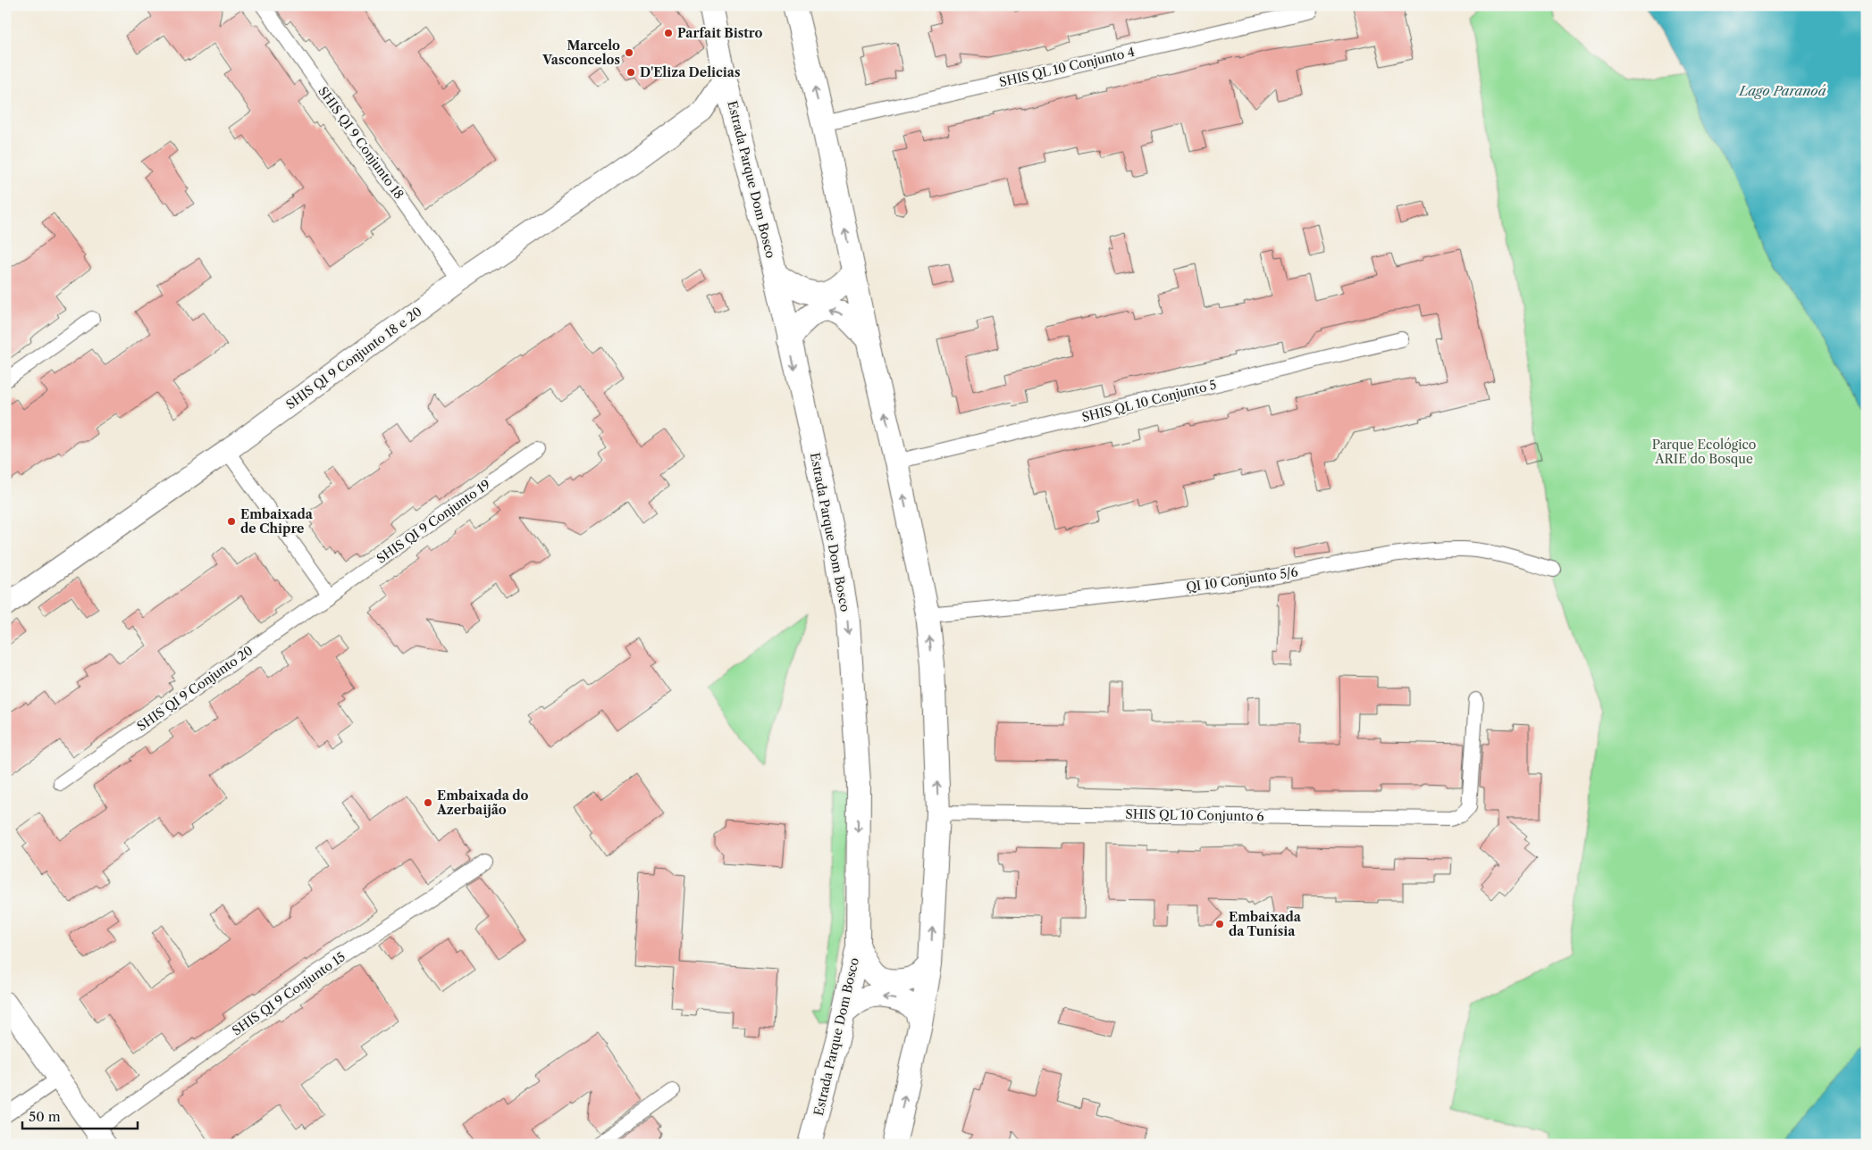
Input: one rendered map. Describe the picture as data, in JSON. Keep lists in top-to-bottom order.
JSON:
{
  "streets": {
    "main road": ["Estrada Parque Dom Bosco"],
    "street": [
      "SHIS QL 10 Conjunto 4",
      "SHIS QI 9 Conjunto 18",
      "SHIS QI 9 Conjunto 18 e 20",
      "SHIS QL 10 Conjunto 5",
      "SHIS QI 9 Conjunto 19",
      "QI 10 Conjunto 5/6",
      "SHIS QI 9 Conjunto 20",
      "SHIS QL 10 Conjunto 6",
      "SHIS QI 9 Conjunto 15"
    ]
  },
  "crossings": [
    ["SHIS QI 9 Conjunto 18", "SHIS QI 9 Conjunto 18 e 20"],
    ["Estrada Parque Dom Bosco", "SHIS QI 9 Conjunto 18 e 20"],
    ["SHIS QI 9 Conjunto 19", "SHIS QI 9 Conjunto 20"]
  ],
  "water": ["Lago Paranoá"],
  "parks": ["Parque Ecológico ARIE do Bosque"],
  "places": [
    "Parfait Bistro",
    "Marcelo Vasconcelos",
    "D'Eliza Delicias",
    "Embaixada de Chipre",
    "Embaixada do Azerbaijão",
    "Embaixada da Tunísia"
  ],
  "scale_bar": "50 m"
}
